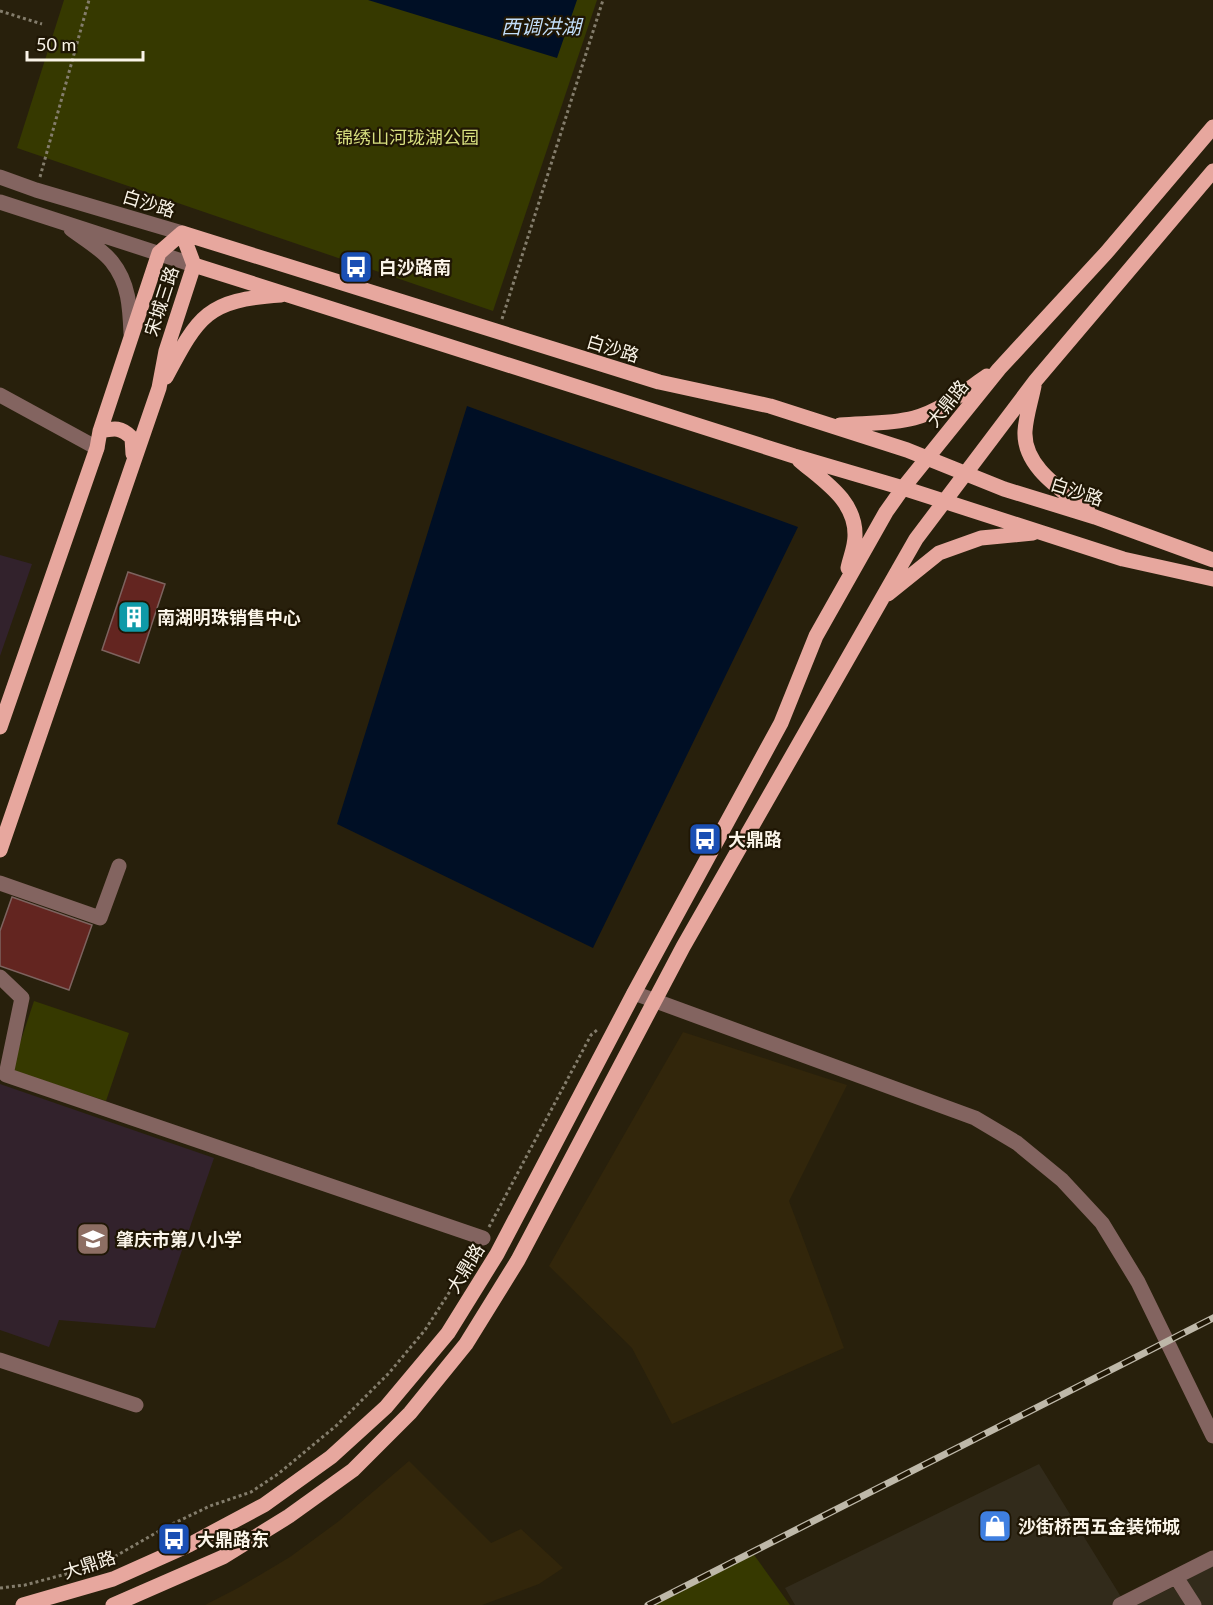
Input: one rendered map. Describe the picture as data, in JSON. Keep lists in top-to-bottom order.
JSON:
{
  "streets": {
    "main road": ["白沙路", "宋城三路", "大鼎路"]
  },
  "crossings": [
    ["白沙路", "宋城三路"],
    ["白沙路", "大鼎路"]
  ],
  "water": ["西调洪湖"],
  "parks": ["锦绣山河珑湖公园"],
  "places": {
    "bus stop": ["白沙路南", "大鼎路", "大鼎路东"],
    "building": ["南湖明珠销售中心"],
    "school or university": ["肇庆市第八小学"],
    "shop": ["沙街桥西五金装饰城"]
  },
  "scale_bar": "50 m"
}
